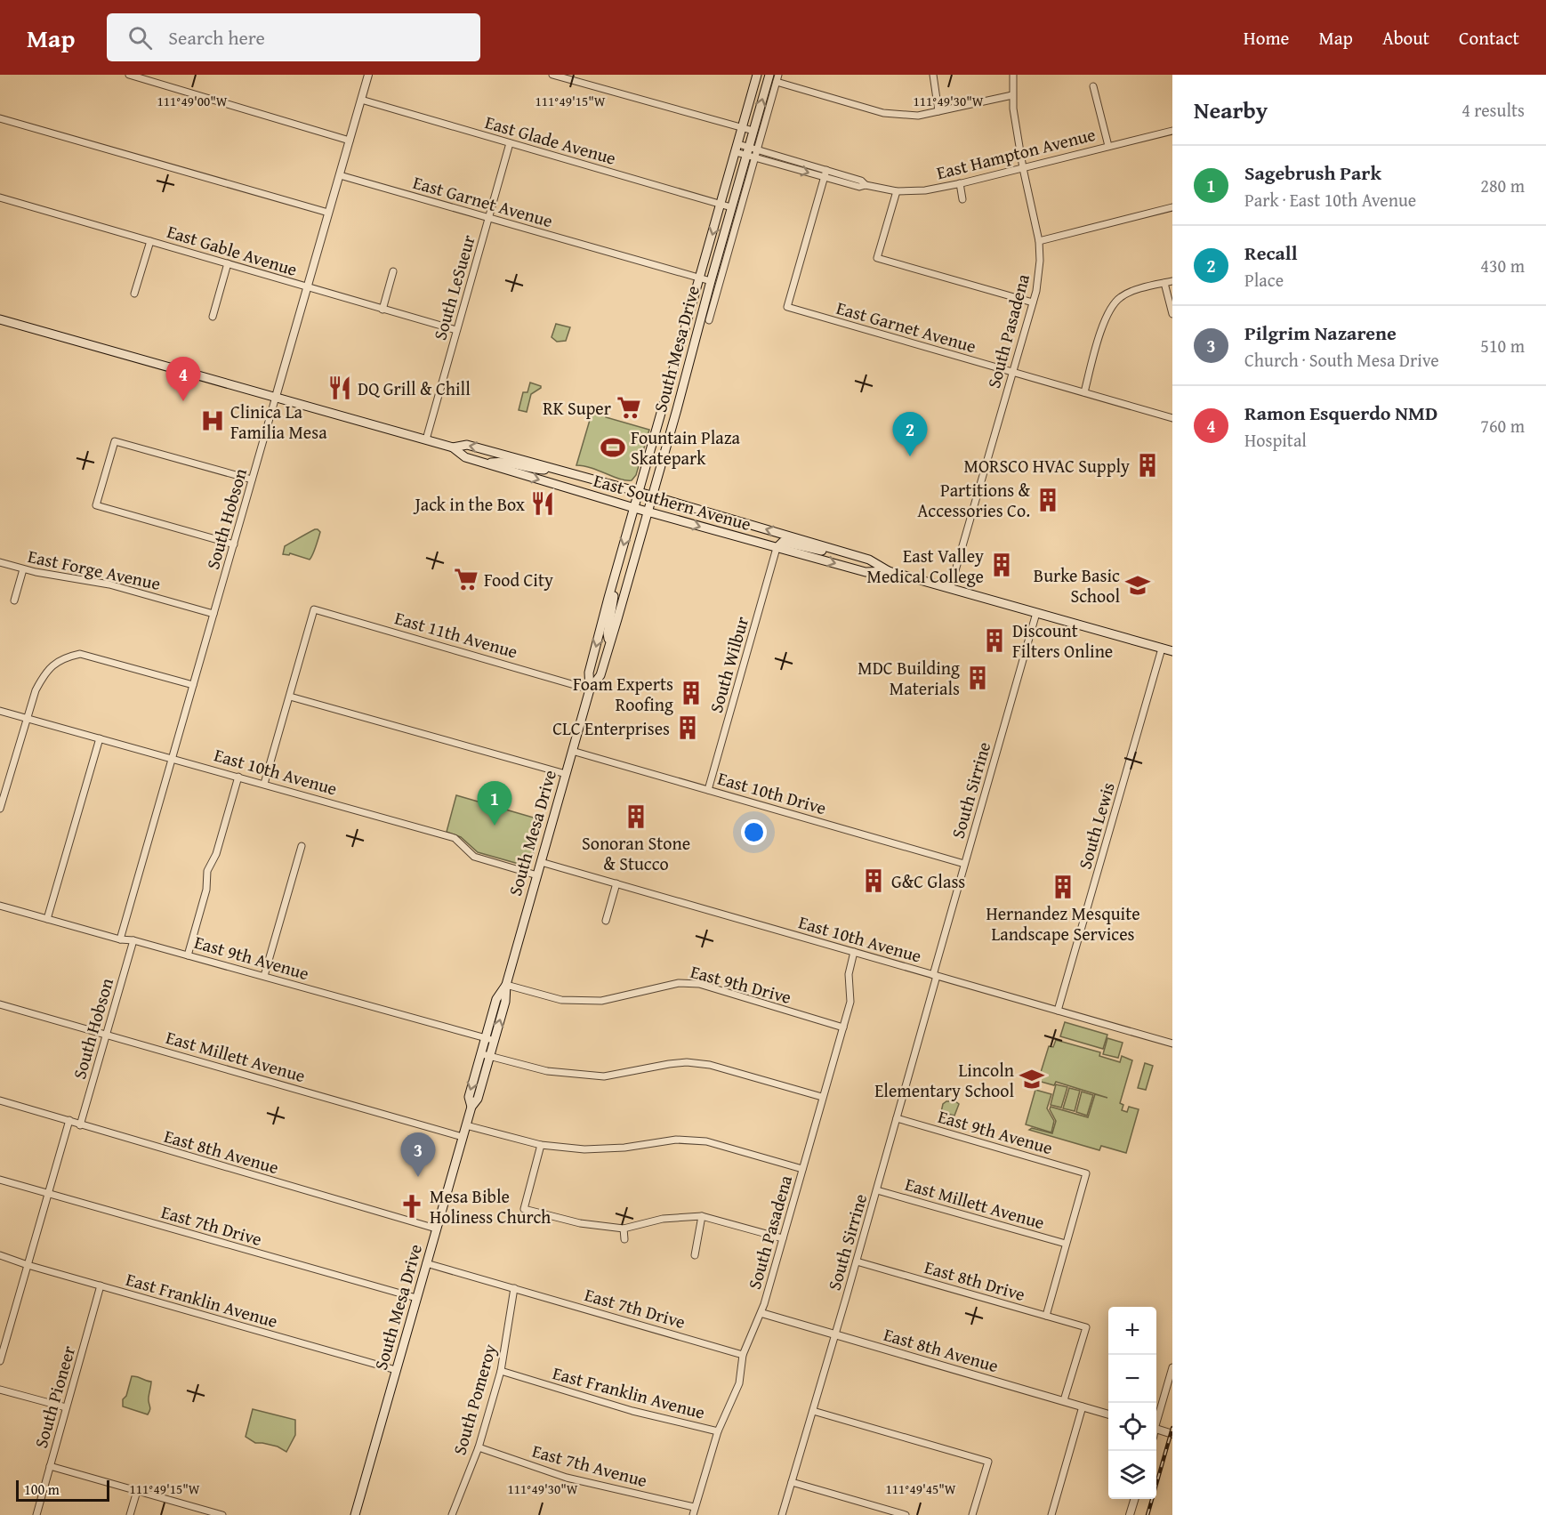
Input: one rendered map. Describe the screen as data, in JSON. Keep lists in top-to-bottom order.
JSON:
{
  "streets": {
    "main road": ["South Mesa Drive", "East Southern Avenue"],
    "street": [
      "East Glade Avenue",
      "East Hampton Avenue",
      "East Garnet Avenue",
      "East Gable Avenue",
      "South LeSueur",
      "South Pasadena",
      "South Hobson",
      "East Forge Avenue",
      "East 11th Avenue",
      "South Wilbur",
      "East 10th Avenue",
      "South Sirrine",
      "East 10th Drive",
      "South Lewis",
      "East 9th Avenue",
      "East 9th Drive",
      "East Millett Avenue",
      "East 8th Avenue",
      "East 7th Drive",
      "East 8th Drive",
      "East Franklin Avenue",
      "South Pioneer",
      "South Pomeroy",
      "East 7th Avenue"
    ]
  },
  "crossings": [
    ["East Glade Avenue", "South LeSueur"],
    ["East Glade Avenue", "South Mesa Drive"],
    ["East Glade Avenue", "South Hobson"],
    ["East Hampton Avenue", "East Garnet Avenue"],
    ["East Hampton Avenue", "South Pasadena"],
    ["East Hampton Avenue", "South Mesa Drive"],
    ["East Garnet Avenue", "South LeSueur"],
    ["East Garnet Avenue", "South Pasadena"],
    ["East Garnet Avenue", "South Mesa Drive"],
    ["East Garnet Avenue", "South Hobson"],
    ["East Gable Avenue", "South LeSueur"],
    ["East Gable Avenue", "South Hobson"],
    ["South LeSueur", "East Southern Avenue"],
    ["South Pasadena", "East Southern Avenue"],
    ["South Pasadena", "East 10th Avenue"],
    ["South Pasadena", "East 9th Drive"],
    ["South Pasadena", "East 8th Avenue"],
    ["South Pasadena", "East 7th Drive"],
    ["South Pasadena", "East Franklin Avenue"],
    ["South Pasadena", "East 7th Avenue"],
    ["South Mesa Drive", "East Southern Avenue"],
    ["South Mesa Drive", "East 11th Avenue"],
    ["South Mesa Drive", "East 10th Avenue"],
    ["South Mesa Drive", "East 10th Drive"],
    ["South Mesa Drive", "East 9th Avenue"],
    ["South Mesa Drive", "East 9th Drive"],
    ["South Mesa Drive", "East Millett Avenue"],
    ["South Mesa Drive", "East 8th Avenue"],
    ["South Mesa Drive", "East 7th Drive"],
    ["South Mesa Drive", "East Franklin Avenue"],
    ["East Southern Avenue", "South Hobson"],
    ["East Southern Avenue", "South Wilbur"],
    ["East Southern Avenue", "South Sirrine"],
    ["East Southern Avenue", "South Lewis"],
    ["South Hobson", "East Forge Avenue"],
    ["South Hobson", "East 10th Avenue"],
    ["South Hobson", "East 9th Avenue"],
    ["South Hobson", "East Millett Avenue"],
    ["South Hobson", "East 8th Avenue"],
    ["South Wilbur", "East 10th Drive"],
    ["East 10th Avenue", "South Sirrine"],
    ["East 10th Avenue", "South Lewis"],
    ["South Sirrine", "East 10th Drive"],
    ["South Sirrine", "East 9th Avenue"],
    ["South Sirrine", "East Millett Avenue"],
    ["South Sirrine", "East 8th Avenue"],
    ["South Sirrine", "East 8th Drive"],
    ["East 9th Avenue", "East Millett Avenue"],
    ["East 8th Avenue", "East 8th Drive"],
    ["East 7th Drive", "South Pomeroy"],
    ["East Franklin Avenue", "South Pioneer"],
    ["East Franklin Avenue", "South Pomeroy"],
    ["South Pomeroy", "East 7th Avenue"]
  ],
  "places": {
    "restaurant": ["DQ Grill & Chill", "Jack in the Box"],
    "supermarket": ["RK Super", "Food City"],
    "hospital": ["Clinica La Familia Mesa"],
    "sports": ["Fountain Plaza Skatepark"],
    "building": [
      "MORSCO HVAC Supply",
      "Partitions & Accessories Co.",
      "East Valley Medical College",
      "Discount Filters Online",
      "MDC Building Materials",
      "Foam Experts Roofing",
      "CLC Enterprises",
      "Sonoran Stone & Stucco",
      "G&C Glass",
      "Hernandez Mesquite Landscape Services"
    ],
    "school or university": ["Burke Basic School", "Lincoln Elementary School"],
    "church": ["Mesa Bible Holiness Church"]
  },
  "scale_bar": "100 m",
  "page": {
    "header": "Map",
    "search": "Search here",
    "nav": [
      "Home",
      "Map",
      "About",
      "Contact"
    ],
    "heading": ["Nearby", "4 results"],
    "list": [
      {
        "mark": "1",
        "name": "Sagebrush Park",
        "note": "Park · East 10th Avenue",
        "value": "280 m"
      },
      {
        "mark": "2",
        "name": "Recall",
        "note": "Place",
        "value": "430 m"
      },
      {
        "mark": "3",
        "name": "Pilgrim Nazarene",
        "note": "Church · South Mesa Drive",
        "value": "510 m"
      },
      {
        "mark": "4",
        "name": "Ramon Esquerdo NMD",
        "note": "Hospital",
        "value": "760 m"
      }
    ],
    "pins": [
      "4",
      "2",
      "1",
      "3"
    ],
    "map_buttons": ["+", "−"],
    "scale": "100 m"
  },
  "coordinates": [
    "111°49'00\"W",
    "111°49'15\"W",
    "111°49'30\"W",
    "111°49'45\"W"
  ]
}
